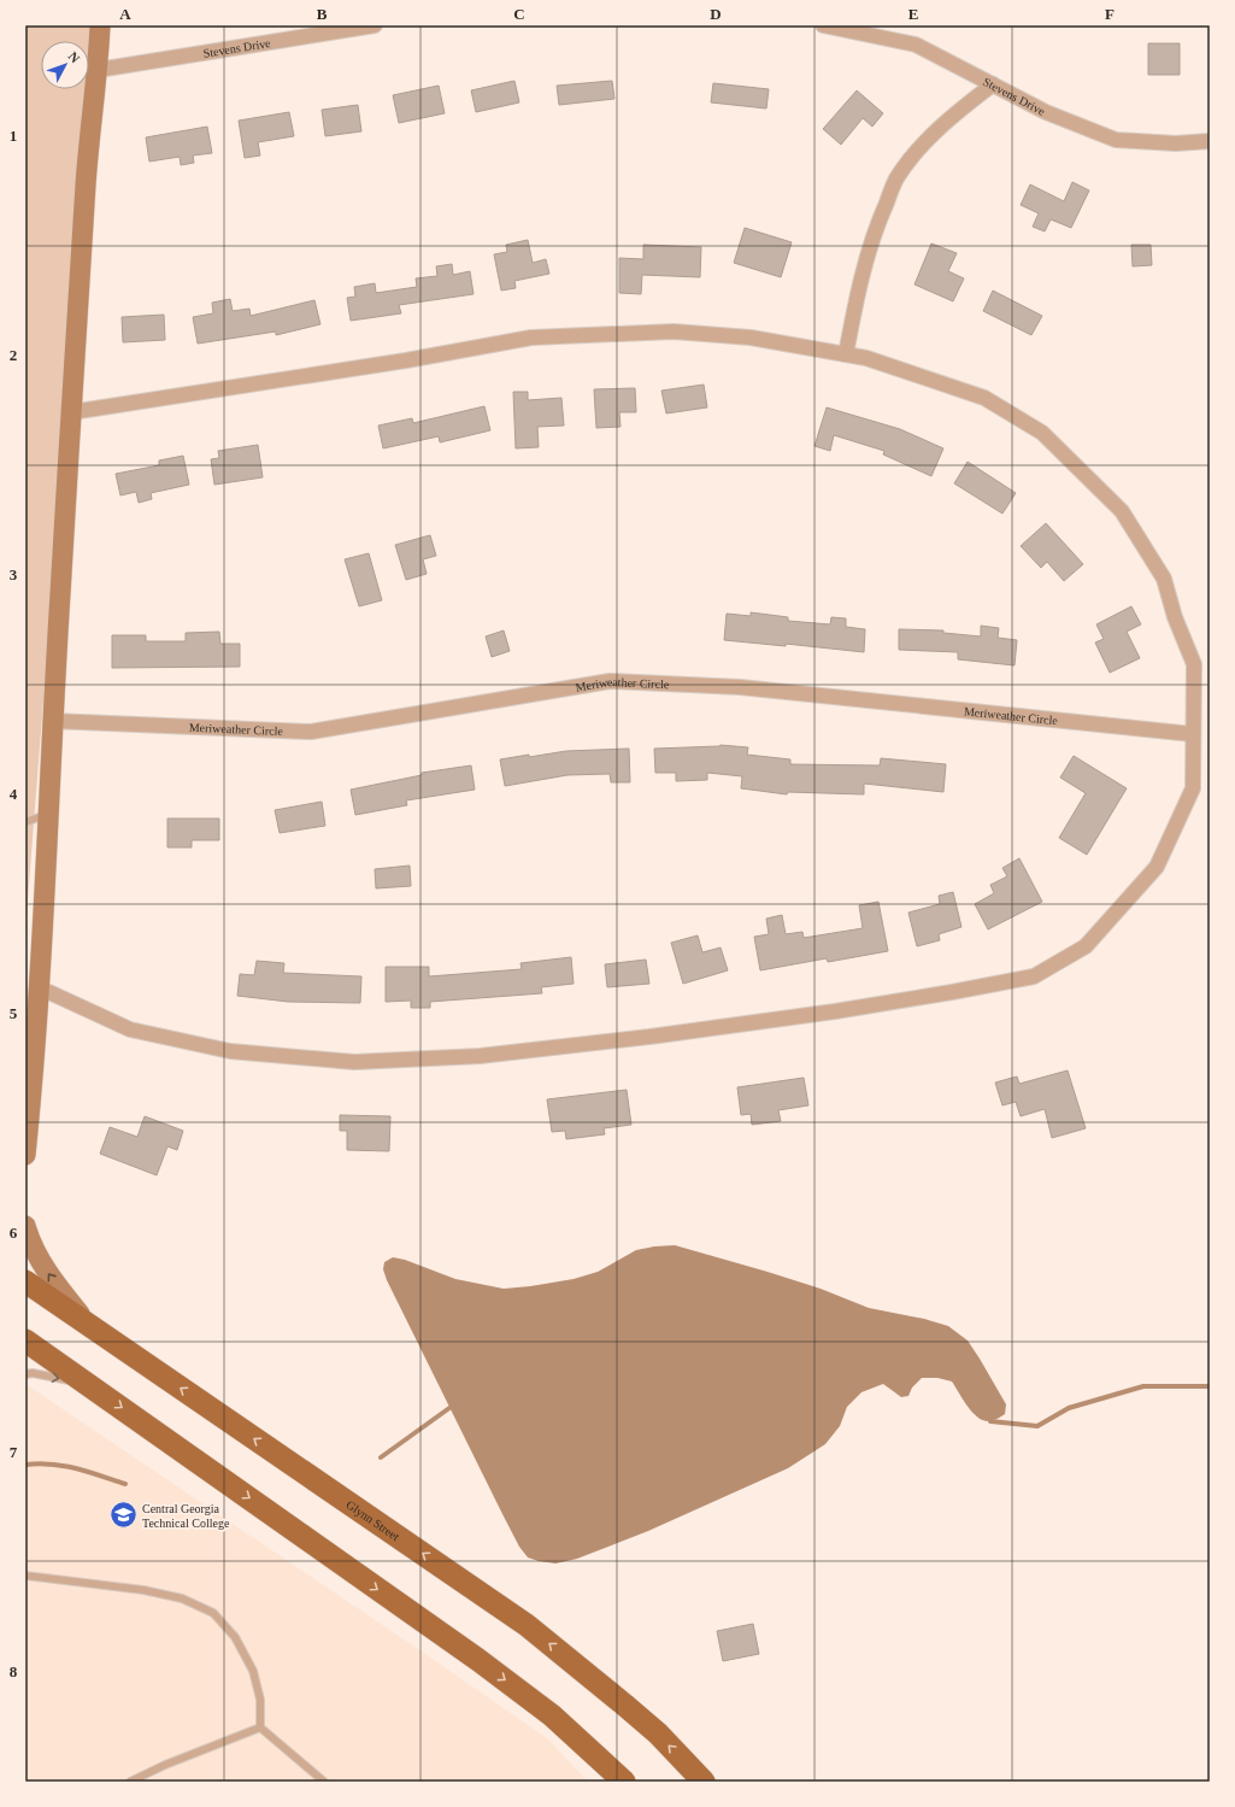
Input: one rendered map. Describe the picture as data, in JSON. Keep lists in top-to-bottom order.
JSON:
{
  "streets": {
    "main road": ["Glynn Street"],
    "street": ["Stevens Drive", "Meriweather Circle"]
  },
  "places": {
    "school or university": ["Central Georgia Technical College"]
  },
  "north": "top right",
  "grid": {
    "columns": [
      "A",
      "B",
      "C",
      "D",
      "E",
      "F"
    ],
    "rows": [
      "1",
      "2",
      "3",
      "4",
      "5",
      "6",
      "7",
      "8"
    ]
  }
}
